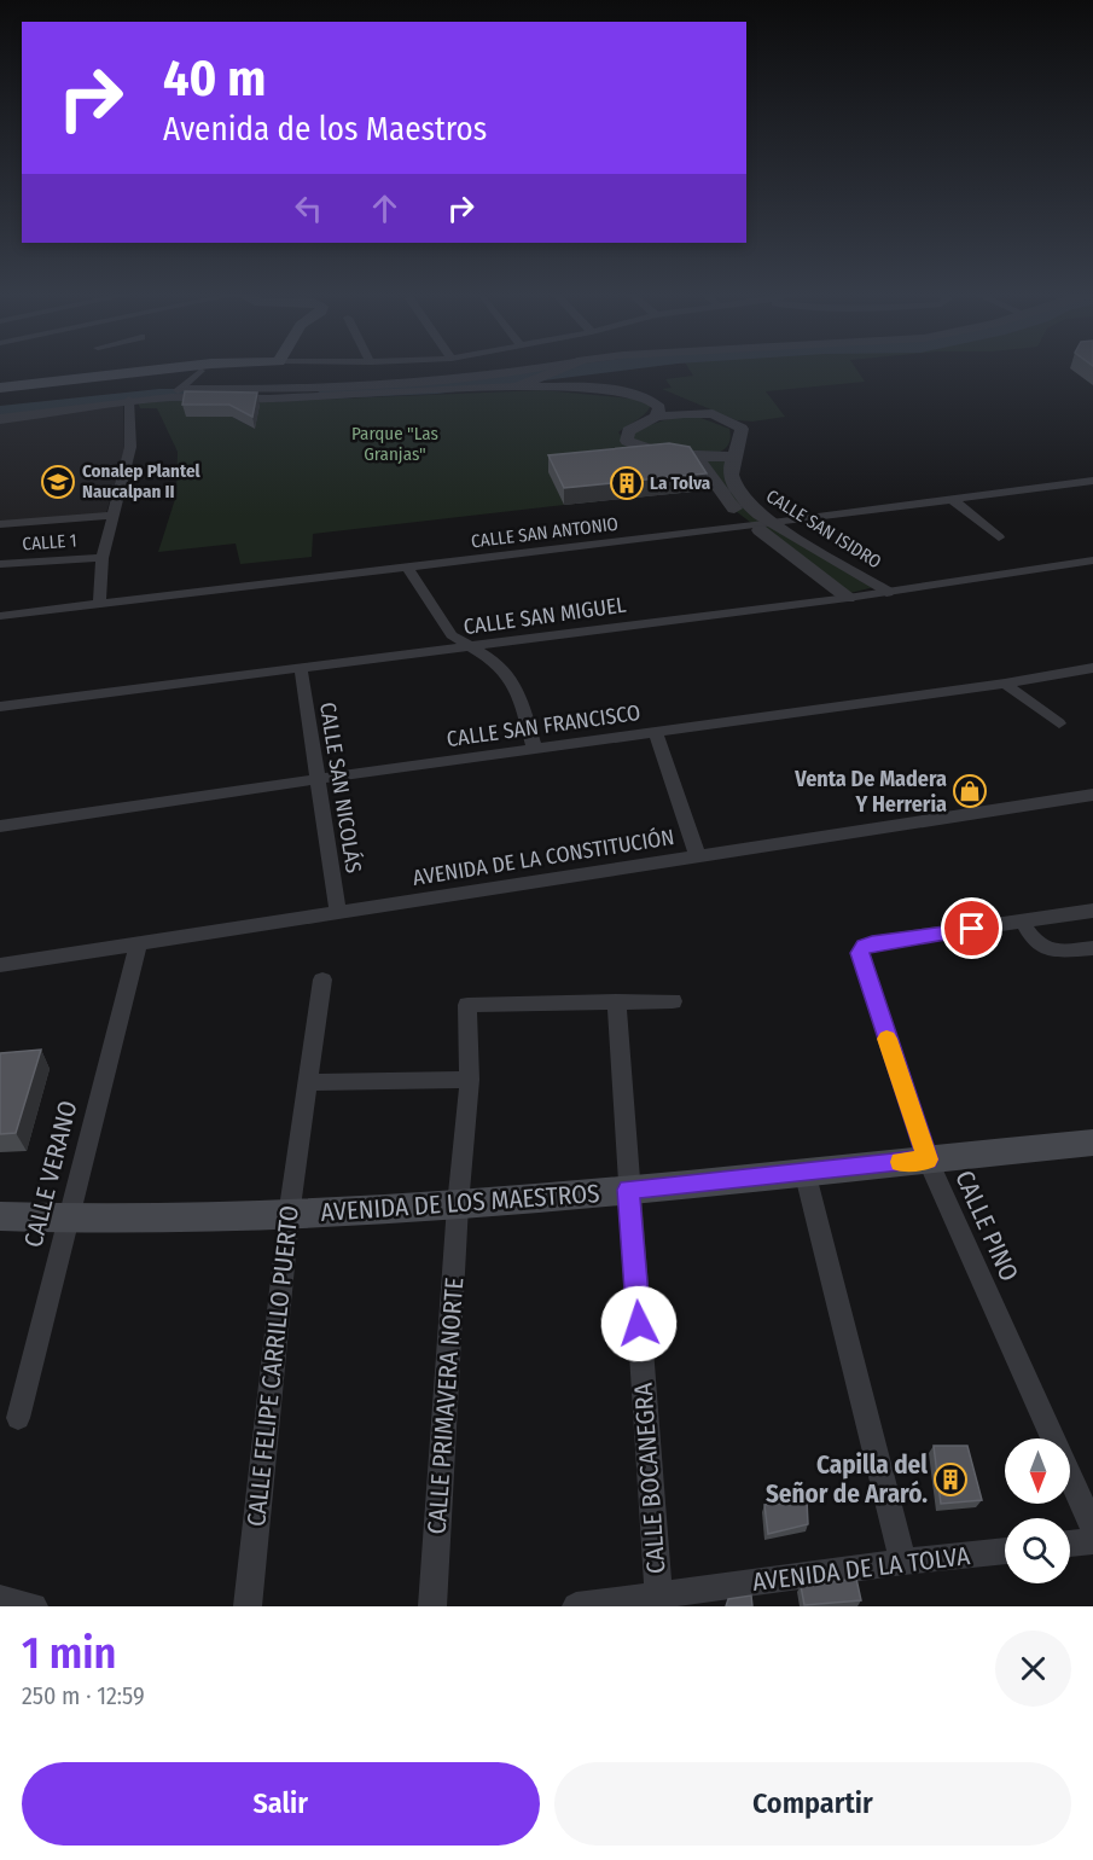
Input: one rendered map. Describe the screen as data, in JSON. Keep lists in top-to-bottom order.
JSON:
{
  "streets": {
    "main road": ["AVENIDA DE LOS MAESTROS"],
    "street": [
      "CALLE SAN ISIDRO",
      "CALLE SAN ANTONIO",
      "CALLE 1",
      "CALLE SAN MIGUEL",
      "CALLE SAN FRANCISCO",
      "CALLE SAN NICOLÁS",
      "AVENIDA DE LA CONSTITUCIÓN",
      "CALLE VERANO",
      "CALLE PINO",
      "CALLE FELIPE CARRILLO PUERTO",
      "CALLE PRIMAVERA NORTE",
      "CALLE BOCANEGRA",
      "AVENIDA DE LA TOLVA"
    ]
  },
  "crossings": [
    ["CALLE SAN ISIDRO", "CALLE SAN ANTONIO"],
    ["CALLE SAN ISIDRO", "CALLE SAN MIGUEL"],
    ["CALLE SAN MIGUEL", "CALLE SAN NICOLÁS"],
    ["CALLE SAN FRANCISCO", "CALLE SAN NICOLÁS"],
    ["CALLE SAN NICOLÁS", "AVENIDA DE LA CONSTITUCIÓN"],
    ["AVENIDA DE LA CONSTITUCIÓN", "CALLE VERANO"],
    ["CALLE VERANO", "AVENIDA DE LOS MAESTROS"],
    ["AVENIDA DE LOS MAESTROS", "CALLE PINO"],
    ["AVENIDA DE LOS MAESTROS", "CALLE FELIPE CARRILLO PUERTO"],
    ["AVENIDA DE LOS MAESTROS", "CALLE PRIMAVERA NORTE"],
    ["AVENIDA DE LOS MAESTROS", "CALLE BOCANEGRA"],
    ["CALLE PRIMAVERA NORTE", "CALLE BOCANEGRA"],
    ["CALLE BOCANEGRA", "AVENIDA DE LA TOLVA"]
  ],
  "parks": ["Parque \"Las Granjas\""],
  "places": {
    "school or university": ["Conalep Plantel Naucalpan II"],
    "building": ["La Tolva", "Capilla del Señor de Araró."],
    "shop": ["Venta De Madera Y Herreria"]
  },
  "north": "bottom",
  "page": {
    "turn": ["40 m", "Avenida de los Maestros"],
    "heading": ["1 min", "250 m · 12:59"],
    "buttons": ["Salir", "Compartir"]
  }
}
